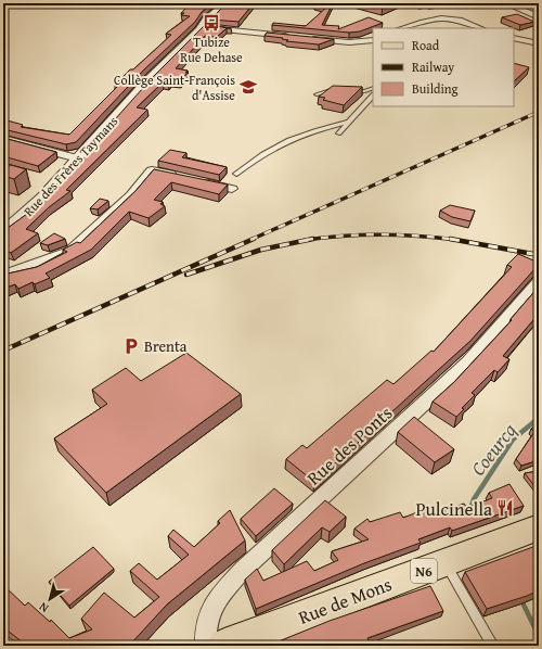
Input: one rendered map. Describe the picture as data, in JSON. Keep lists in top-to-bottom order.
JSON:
{
  "streets": {
    "main road": ["N6", "Rue de Mons"],
    "street": ["Rue des Frères Taymans", "Rue des Ponts"]
  },
  "water": ["Coeurcq"],
  "places": {
    "bus stop": ["Tubize Rue Dehase"],
    "school or university": ["Collège Saint-François d'Assise"],
    "parking": ["Brenta"],
    "restaurant": ["Pulcinella"]
  },
  "legend": ["Road", "Railway", "Building"],
  "north": "bottom left"
}
